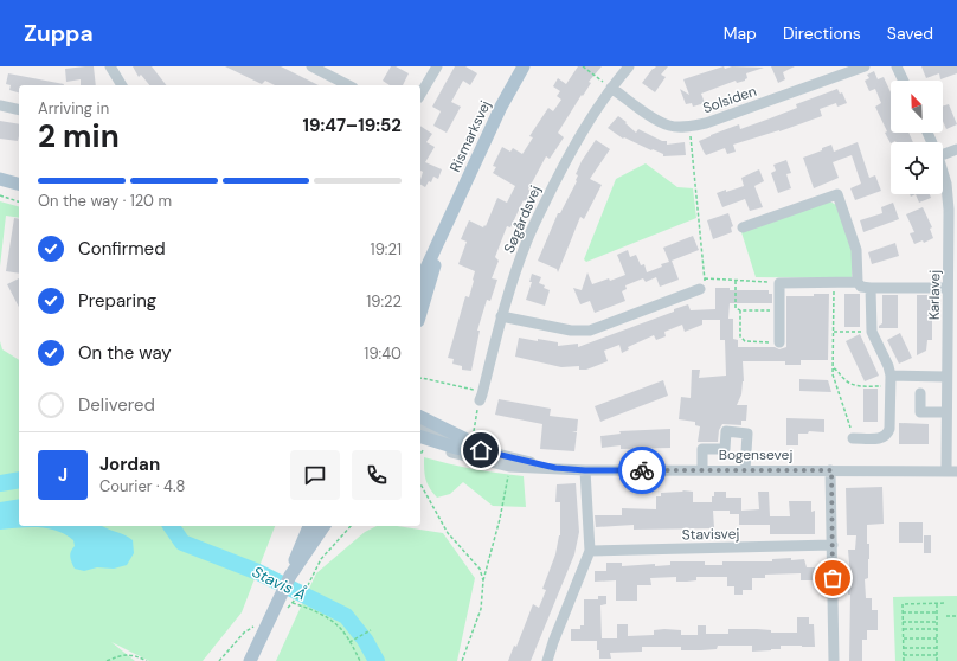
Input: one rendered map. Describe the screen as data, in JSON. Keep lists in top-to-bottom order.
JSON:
{
  "streets": {
    "main road": ["Rismarksvej"],
    "street": [
      "Solsiden",
      "Søgårdsvej",
      "Karlavej",
      "Bogensevej",
      "Stavisvej"
    ]
  },
  "crossings": [
    ["Solsiden", "Søgårdsvej"],
    ["Karlavej", "Bogensevej"]
  ],
  "water": ["Stavis Å"],
  "north": "top left",
  "page": {
    "header": "Zuppa",
    "nav": ["Map", "Directions", "Saved"],
    "heading": ["2 min", "Arriving in", "19:47–19:52"],
    "panel": ["Jordan", "Courier · 4.8"],
    "bar": "On the way · 120 m",
    "list": [
      ["Confirmed", "19:21"],
      ["Preparing", "19:22"],
      ["On the way", "19:40"],
      "Delivered"
    ],
    "round": "J"
  }
}
